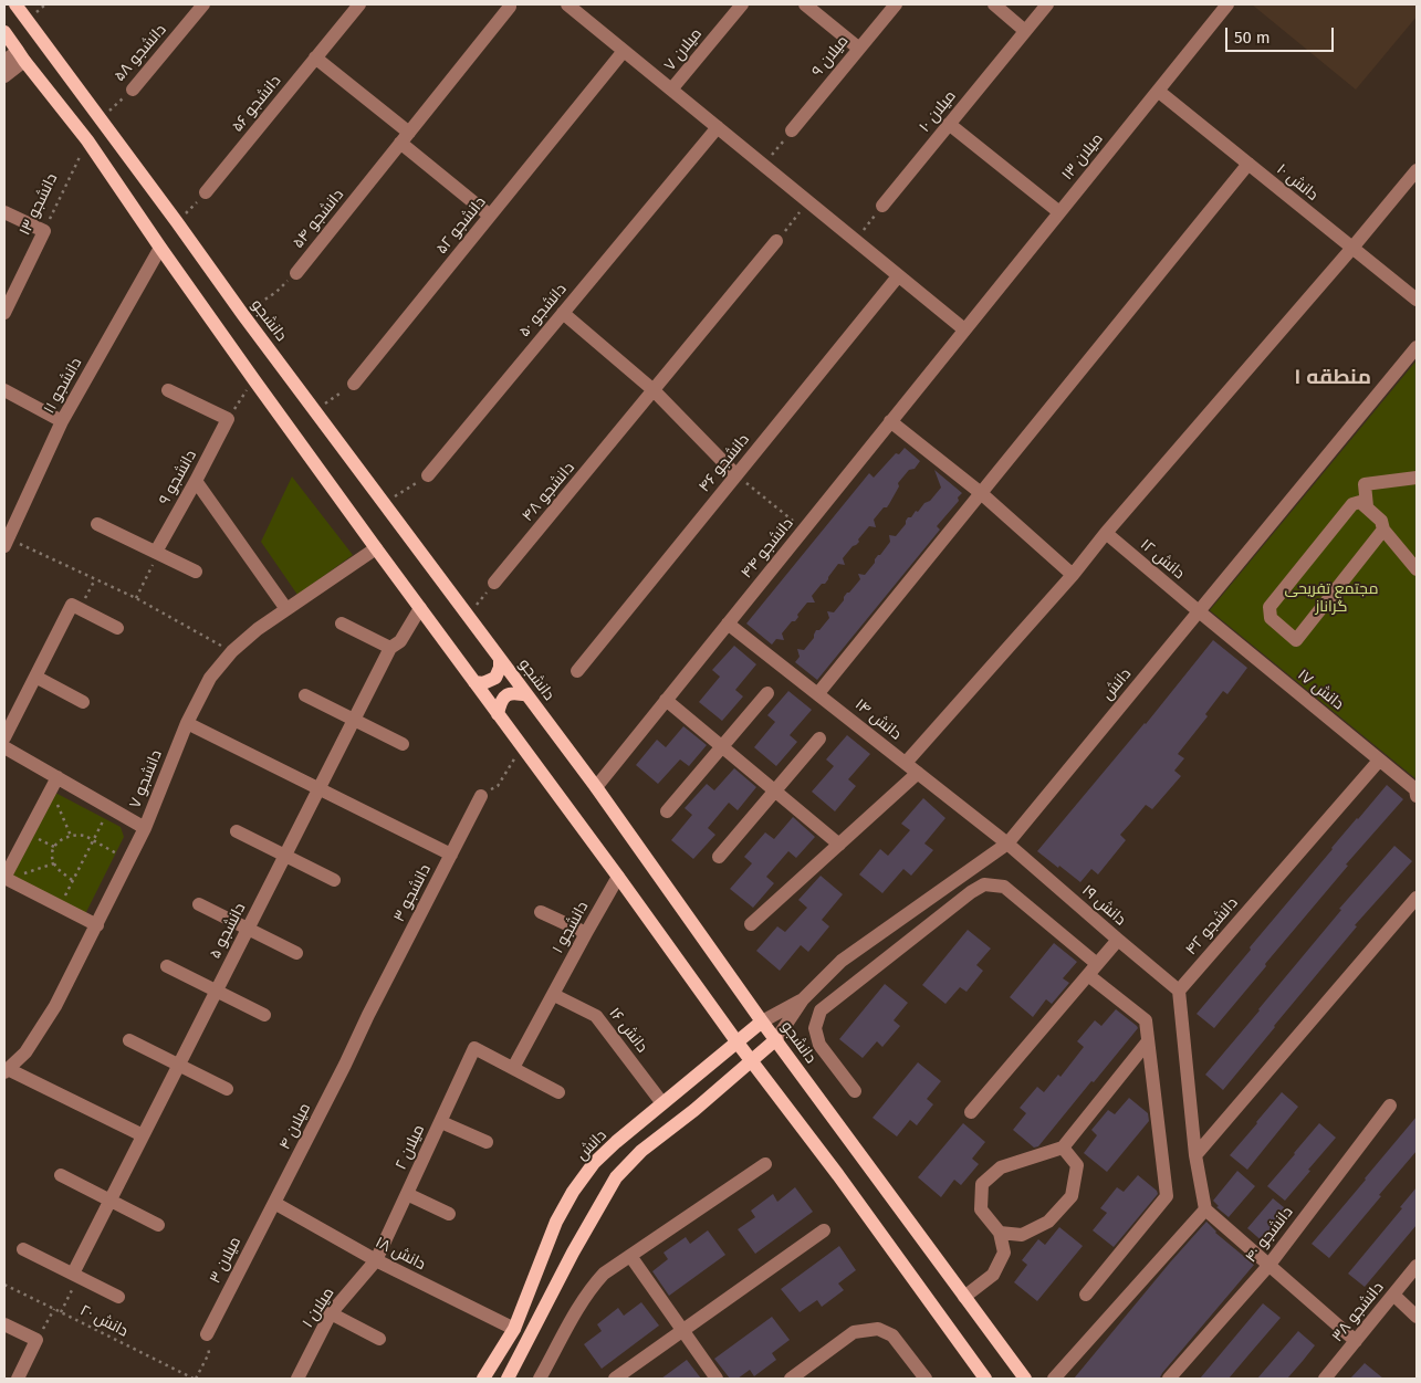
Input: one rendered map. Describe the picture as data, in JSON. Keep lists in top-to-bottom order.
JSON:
{
  "streets": {
    "main road": ["دانشجو", "دانش"],
    "street": [
      "میلان ۷",
      "دانشجو ۵۸",
      "میلان ۹",
      "دانشجو ۵۶",
      "میلان ۱۰",
      "میلان ۱۳",
      "دانش ۱۰",
      "دانشجو ۱۳",
      "دانشجو ۵۴",
      "دانشجو ۵۲",
      "دانشجو ۵۰",
      "دانشجو ۱۱",
      "دانشجو ۴۶",
      "دانشجو ۹",
      "دانشجو ۴۸",
      "دانشجو ۴۴",
      "دانش ۱۲",
      "دانش ۱۷",
      "دانش ۱۴",
      "دانشجو ۷",
      "دانشجو ۳",
      "دانش ۱۹",
      "دانشجو ۴۲",
      "دانشجو ۱",
      "دانشجو ۵",
      "دانش ۱۶",
      "میلان ۴",
      "میلان ۲",
      "دانشجو ۴۰",
      "دانش ۱۸",
      "میلان ۳",
      "میلان ۱",
      "دانشجو ۳۸"
    ],
    "path": ["دانش ۲۰"]
  },
  "crossings": [
    ["دانشجو ۵۸", "دانشجو"],
    ["میلان ۱۳", "دانش ۱۰"],
    ["میلان ۱۳", "دانشجو ۴۴"],
    ["دانشجو ۵۴", "دانشجو"],
    ["دانشجو", "دانشجو ۴۴"],
    ["دانشجو", "دانش"],
    ["دانشجو ۴۴", "دانش ۱۴"],
    ["دانش ۱۲", "دانش"],
    ["دانش ۱۲", "دانش ۱۷"],
    ["دانش", "دانش ۱۷"],
    ["دانش", "دانش ۱۴"],
    ["دانش", "دانش ۱۹"],
    ["دانش", "دانش ۱۶"],
    ["دانش", "دانش ۱۸"],
    ["دانش ۱۷", "دانشجو ۴۲"],
    ["دانش ۱۴", "دانش ۱۹"],
    ["دانشجو ۳", "میلان ۴"],
    ["دانش ۱۹", "دانشجو ۴۲"],
    ["دانشجو ۱", "دانش ۱۶"],
    ["میلان ۴", "دانش ۱۸"],
    ["میلان ۴", "میلان ۳"],
    ["میلان ۲", "دانش ۱۸"],
    ["میلان ۲", "میلان ۱"],
    ["دانش ۱۸", "میلان ۳"],
    ["دانش ۱۸", "میلان ۱"]
  ],
  "districts": ["منطقه ۱"],
  "parks": ["مجتمع تفریحی گراناز"],
  "scale_bar": "50 m"
}
